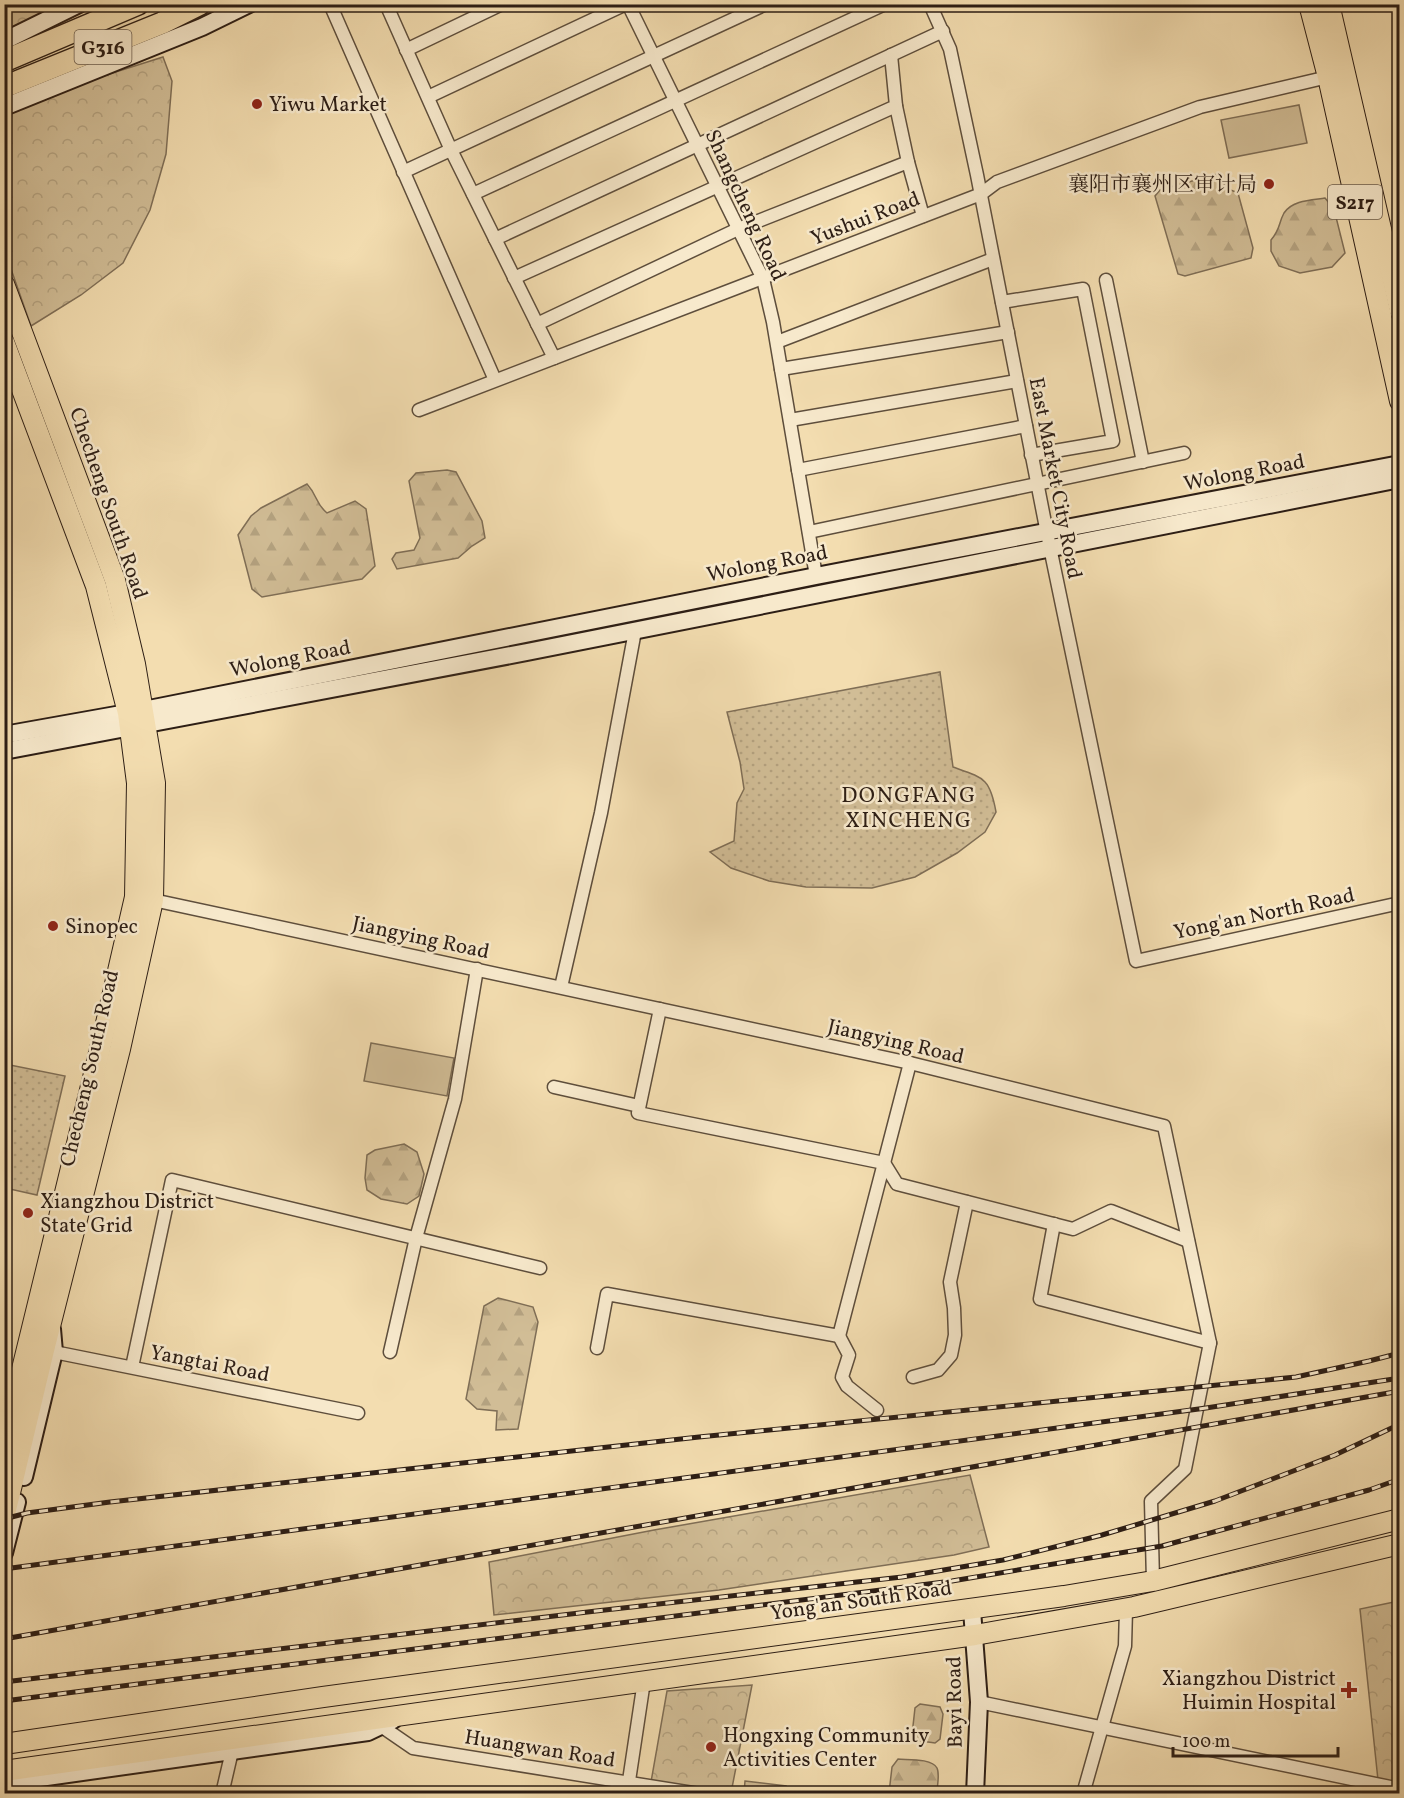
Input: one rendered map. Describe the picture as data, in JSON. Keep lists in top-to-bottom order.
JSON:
{
  "streets": {
    "highway": ["G316"],
    "main road": [
      "S217",
      "Wolong Road",
      "Checheng South Road",
      "Yong'an South Road",
      "Bayi Road"
    ],
    "street": [
      "Shangcheng Road",
      "Yushui Road",
      "East Market City Road",
      "Yong'an North Road",
      "Jiangying Road",
      "Yangtai Road",
      "Huangwan Road"
    ]
  },
  "crossings": [
    ["S217", "Yushui Road"],
    ["Shangcheng Road", "Yushui Road"],
    ["Shangcheng Road", "Wolong Road"],
    ["Yushui Road", "East Market City Road"],
    ["Wolong Road", "East Market City Road"],
    ["Wolong Road", "Checheng South Road"],
    ["East Market City Road", "Yong'an North Road"],
    ["Checheng South Road", "Jiangying Road"],
    ["Jiangying Road", "Yong'an South Road"],
    ["Yong'an South Road", "Bayi Road"]
  ],
  "districts": ["DONGFANG XINCHENG"],
  "places": {
    "other": [
      "Yiwu Market",
      "襄阳市襄州区审计局",
      "Sinopec",
      "Xiangzhou District State Grid",
      "Hongxing Community Activities Center"
    ],
    "health": ["Xiangzhou District Huimin Hospital"]
  },
  "scale_bar": "100 m"
}
